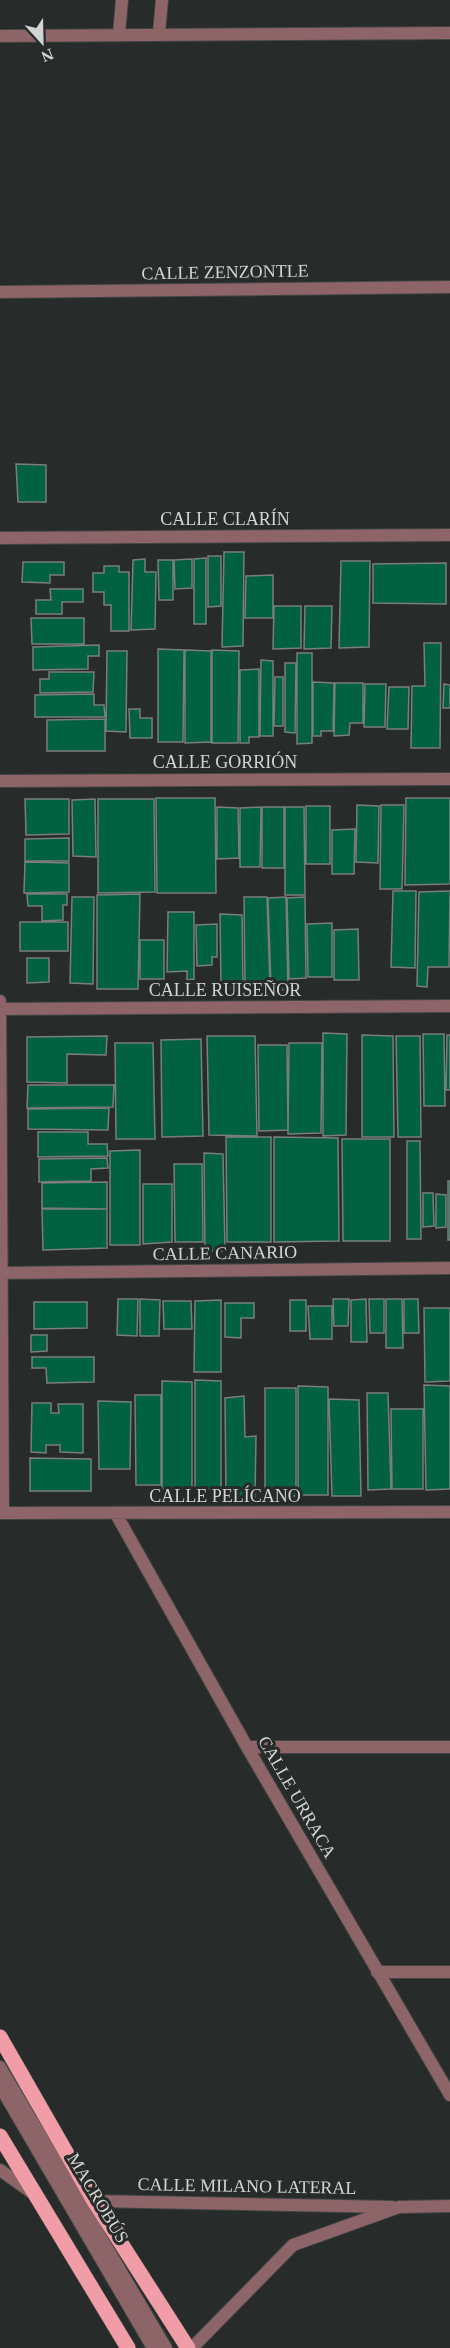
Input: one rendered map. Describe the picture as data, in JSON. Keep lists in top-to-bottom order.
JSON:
{
  "streets": {
    "street": [
      "CALLE ZENZONTLE",
      "CALLE CLARÍN",
      "CALLE GORRIÓN",
      "CALLE RUISEÑOR",
      "CALLE CANARIO",
      "CALLE PELÍCANO",
      "CALLE URRACA",
      "CALLE MILANO LATERAL",
      "MACROBÚS"
    ]
  },
  "crossings": [
    ["CALLE PELÍCANO", "CALLE URRACA"]
  ],
  "north": "bottom"
}
